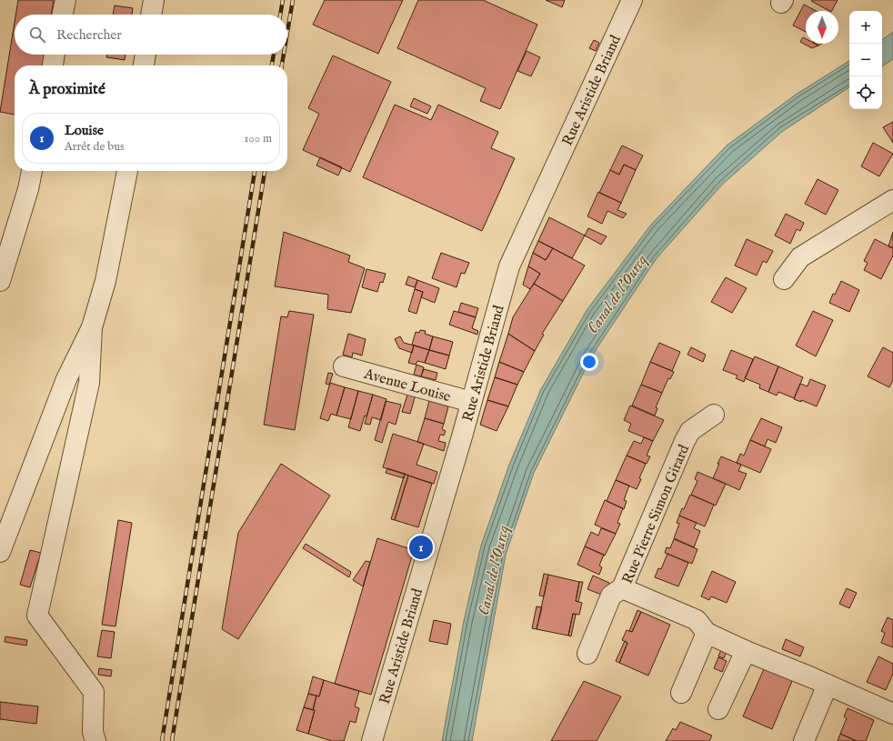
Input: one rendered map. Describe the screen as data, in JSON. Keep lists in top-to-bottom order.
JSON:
{
  "streets": {
    "street": ["Rue Aristide Briand", "Avenue Louise", "Rue Pierre Simon Girard"]
  },
  "crossings": [
    ["Rue Aristide Briand", "Avenue Louise"]
  ],
  "water": ["Canal de l'Ourcq"],
  "north": "bottom",
  "page": {
    "map_buttons": ["+", "−"],
    "search": "Rechercher",
    "heading": "À proximité",
    "list": [
      {
        "mark": "1",
        "name": "Louise",
        "note": "Arrêt de bus",
        "value": "100 m"
      }
    ],
    "pins": "1"
  }
}
